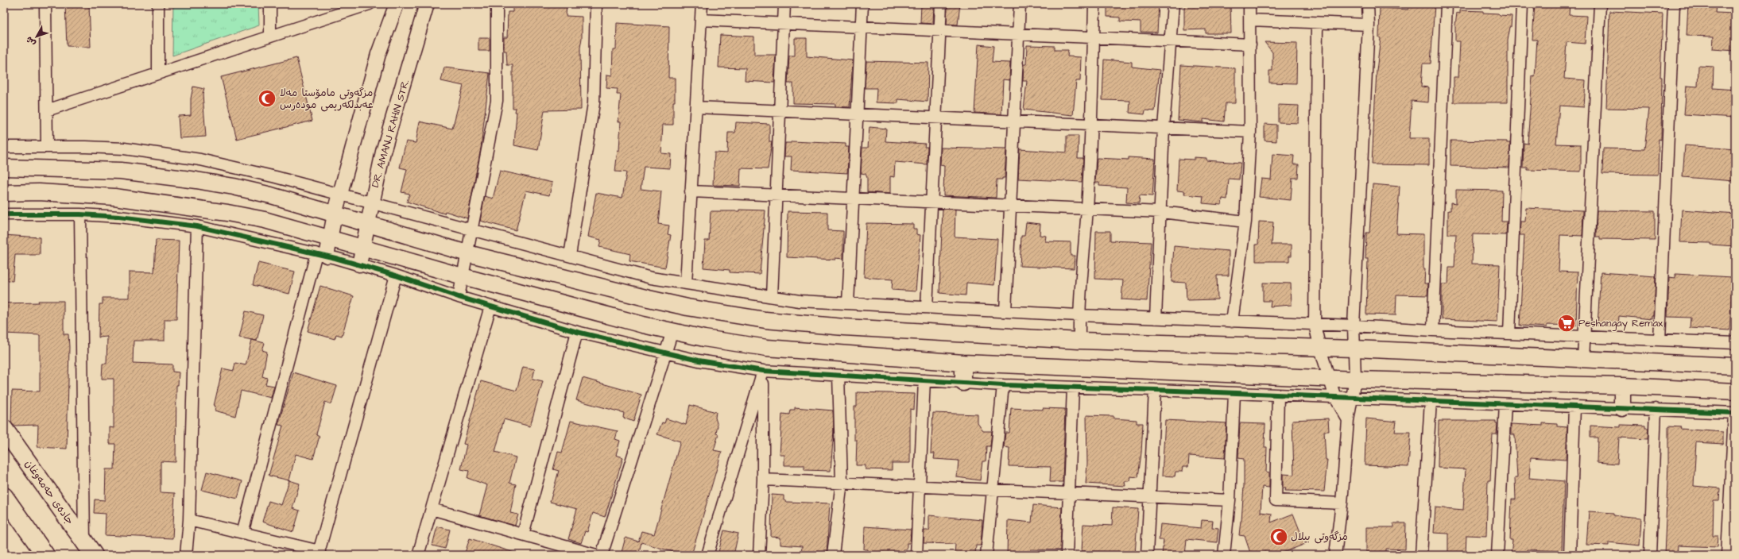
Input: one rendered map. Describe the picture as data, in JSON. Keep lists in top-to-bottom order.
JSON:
{
  "streets": {
    "main road": ["جادەی حەمەوغان"],
    "street": ["DR. AMANJ RAHIN STR."]
  },
  "places": {
    "mosque": ["مزگەوتی مامۆستا مەلا عەبدلکەریمی مودەرس", "مزگەوتی بیلال"],
    "supermarket": ["Peshangay Remax"]
  },
  "north": "bottom left"
}
